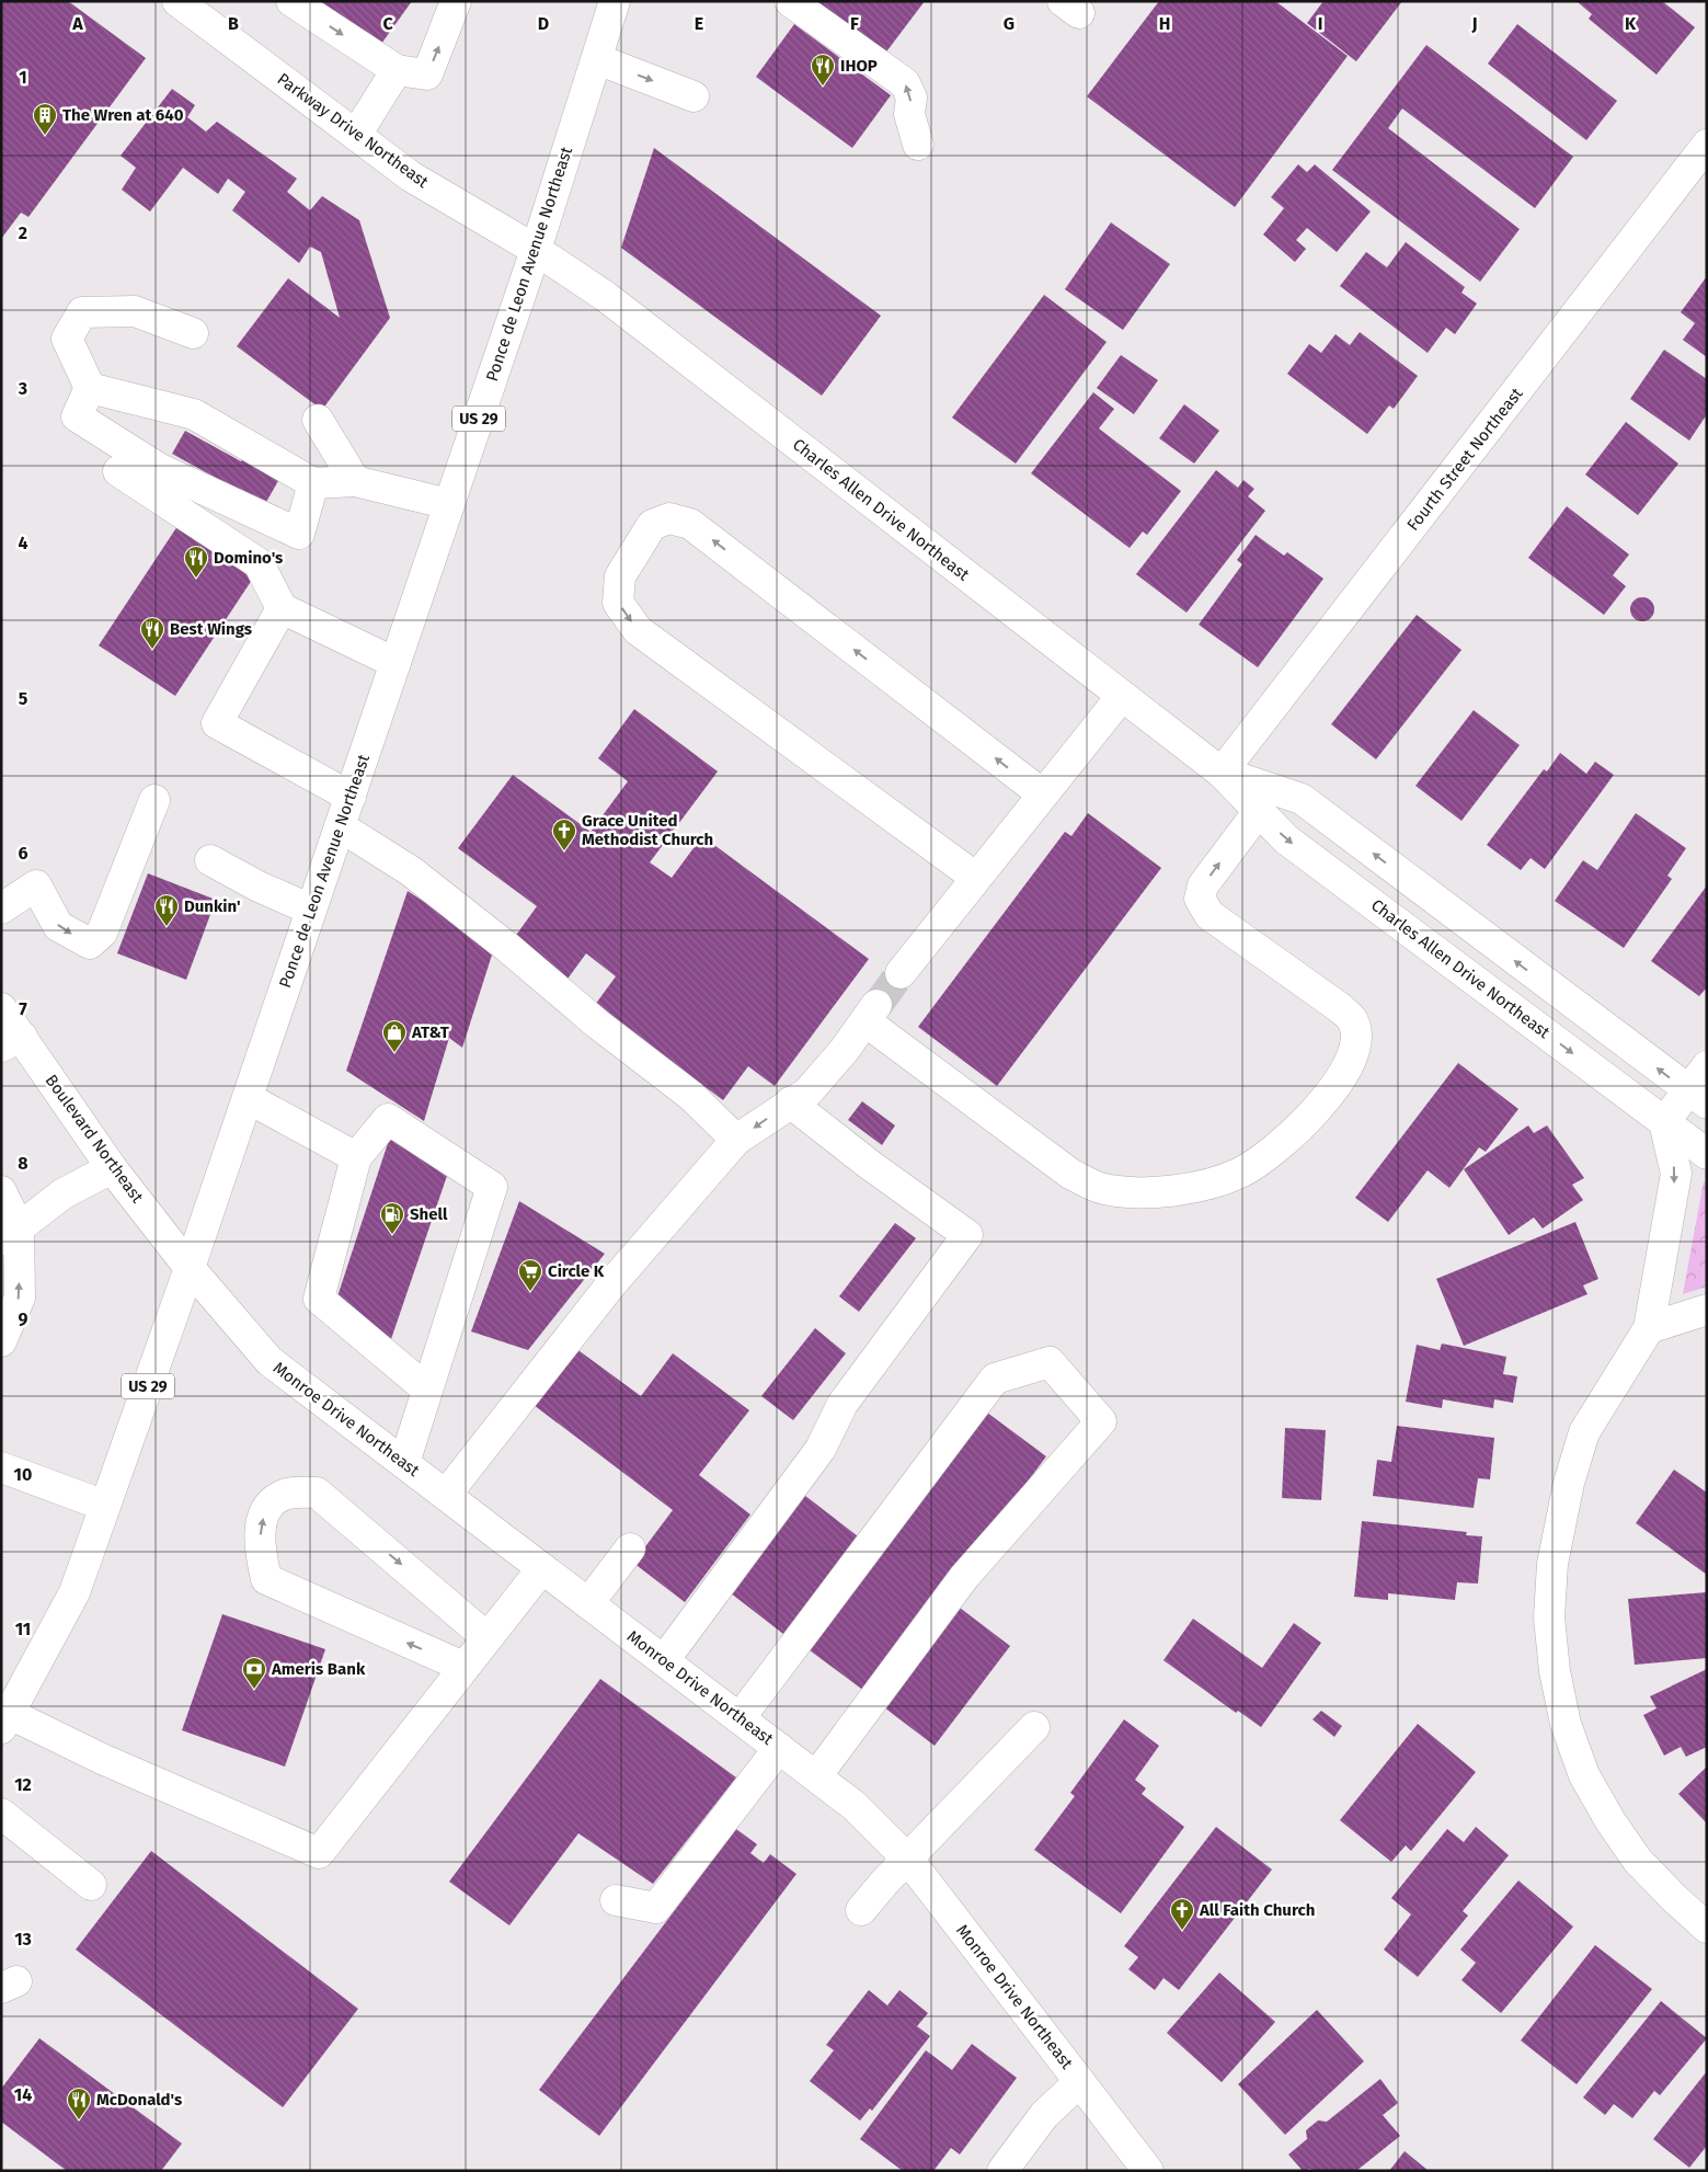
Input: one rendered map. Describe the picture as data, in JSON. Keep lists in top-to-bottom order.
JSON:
{
  "streets": {
    "main road": [
      "Parkway Drive Northeast",
      "Ponce de Leon Avenue Northeast",
      "US 29",
      "Fourth Street Northeast",
      "Charles Allen Drive Northeast",
      "Boulevard Northeast",
      "Monroe Drive Northeast"
    ]
  },
  "crossings": [
    ["Parkway Drive Northeast", "Ponce de Leon Avenue Northeast"],
    ["Parkway Drive Northeast", "Charles Allen Drive Northeast"],
    ["Ponce de Leon Avenue Northeast", "Charles Allen Drive Northeast"],
    ["Ponce de Leon Avenue Northeast", "Boulevard Northeast"],
    ["Ponce de Leon Avenue Northeast", "Monroe Drive Northeast"],
    ["Fourth Street Northeast", "Charles Allen Drive Northeast"],
    ["Boulevard Northeast", "Monroe Drive Northeast"]
  ],
  "places": {
    "restaurant": [
      "IHOP",
      "Domino's",
      "Best Wings",
      "Dunkin'",
      "McDonald's"
    ],
    "building": ["The Wren at 640"],
    "church": ["Grace United Methodist Church", "All Faith Church"],
    "shop": ["AT&T"],
    "fuel station": ["Shell"],
    "supermarket": ["Circle K"],
    "bank": ["Ameris Bank"]
  },
  "grid": {
    "columns": [
      "A",
      "B",
      "C",
      "D",
      "E",
      "F",
      "G",
      "H",
      "I",
      "J",
      "K"
    ],
    "rows": [
      "1",
      "2",
      "3",
      "4",
      "5",
      "6",
      "7",
      "8",
      "9",
      "10",
      "11",
      "12",
      "13",
      "14"
    ]
  }
}
